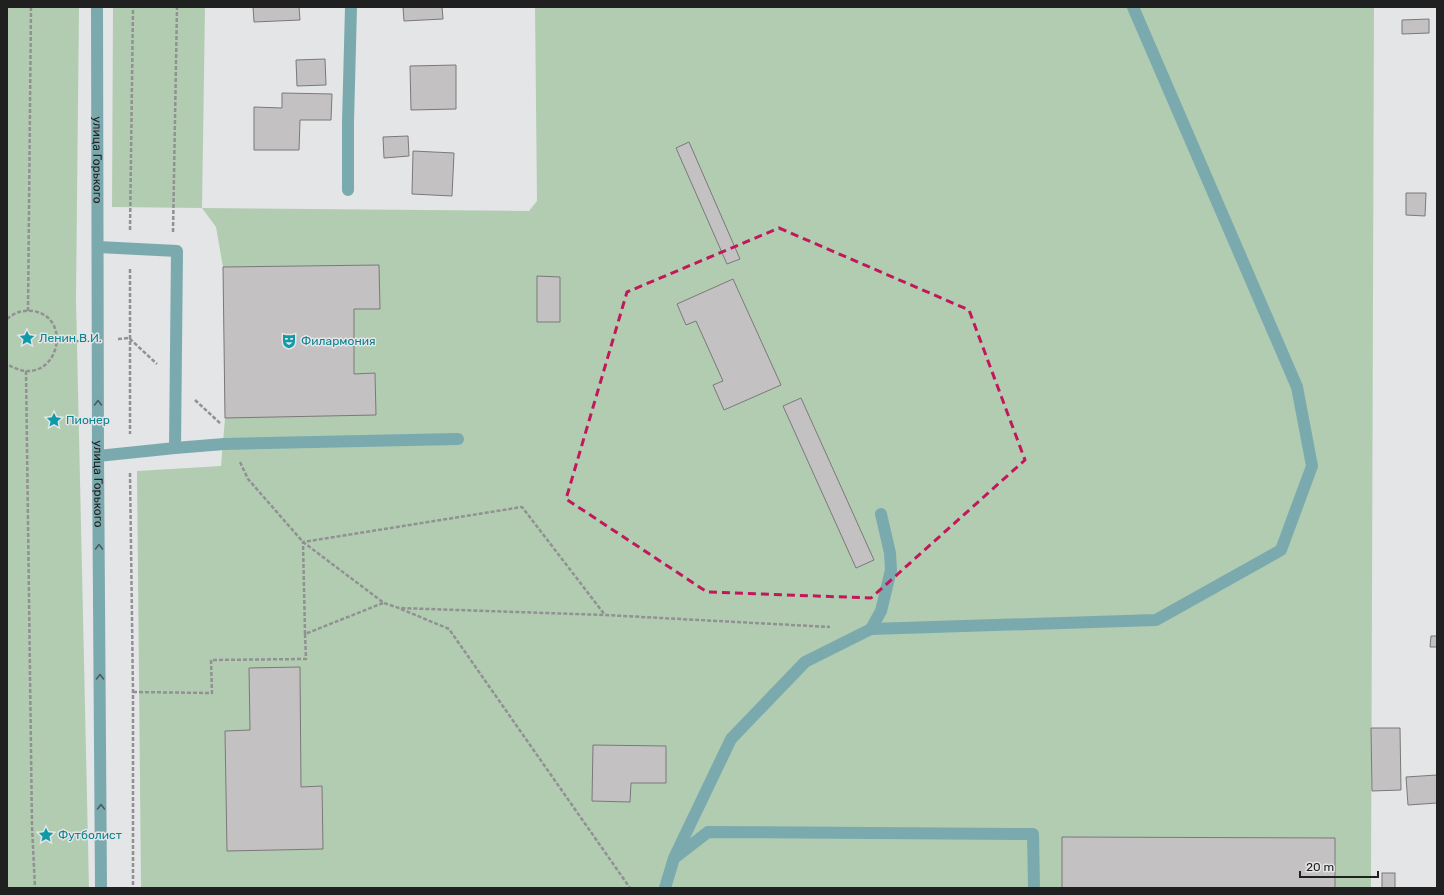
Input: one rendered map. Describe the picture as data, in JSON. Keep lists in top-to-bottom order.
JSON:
{
  "streets": {
    "street": ["улица Горького"]
  },
  "one_way": ["улица Горького"],
  "places": {
    "place": ["Ленин В.И.", "Пионер", "Футболист"],
    "theatre": ["Филармония"]
  },
  "scale_bar": "20 m"
}
